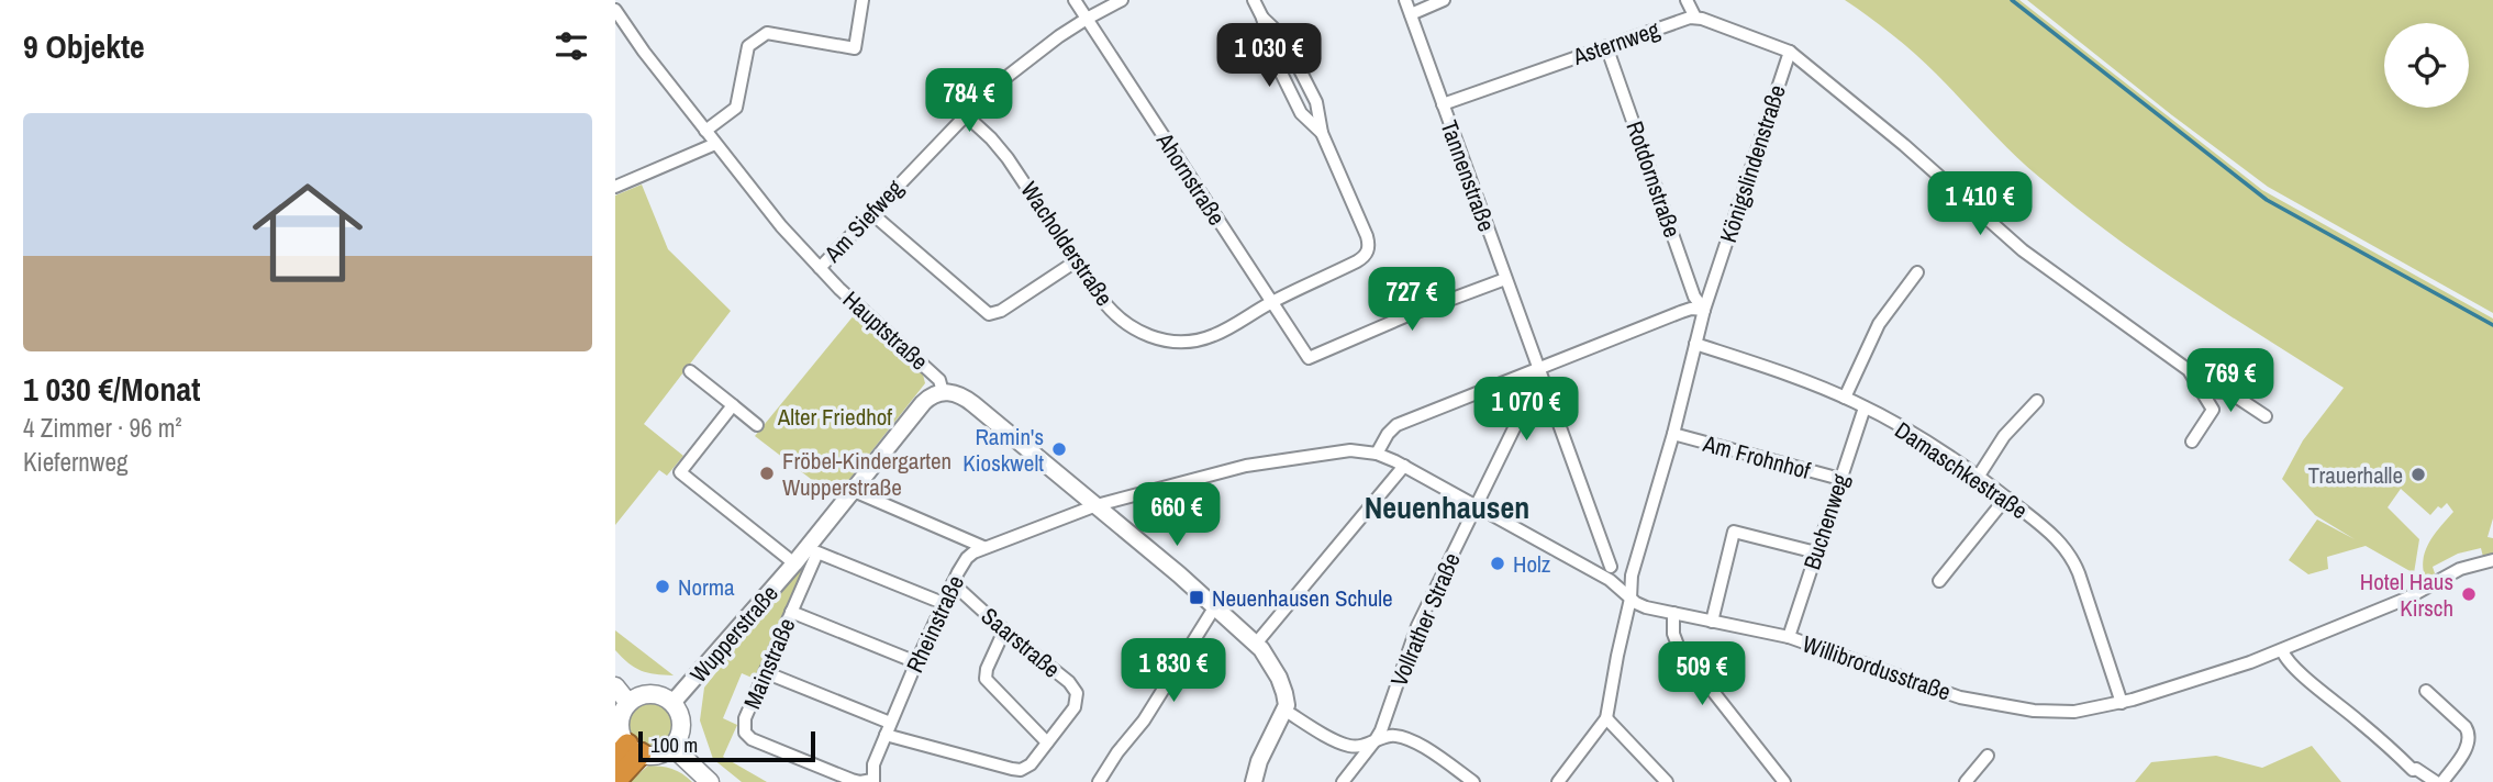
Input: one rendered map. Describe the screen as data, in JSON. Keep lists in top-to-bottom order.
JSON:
{
  "streets": {
    "street": [
      "Asternweg",
      "Königslindenstraße",
      "Tannenstraße",
      "Ahornstraße",
      "Rotdornstraße",
      "Am Siefweg",
      "Wacholderstraße",
      "Hauptstraße",
      "Am Frohnhof",
      "Damaschkestraße",
      "Buchenweg",
      "Vollrather Straße",
      "Rheinstraße",
      "Wupperstraße",
      "Saarstraße",
      "Mainstraße",
      "Willibrordusstraße"
    ]
  },
  "crossings": [
    ["Asternweg", "Tannenstraße"],
    ["Asternweg", "Rotdornstraße"],
    ["Königslindenstraße", "Rotdornstraße"],
    ["Königslindenstraße", "Am Frohnhof"],
    ["Königslindenstraße", "Damaschkestraße"],
    ["Königslindenstraße", "Willibrordusstraße"],
    ["Tannenstraße", "Ahornstraße"],
    ["Tannenstraße", "Vollrather Straße"],
    ["Ahornstraße", "Am Siefweg"],
    ["Ahornstraße", "Wacholderstraße"],
    ["Am Siefweg", "Wacholderstraße"],
    ["Am Siefweg", "Hauptstraße"],
    ["Hauptstraße", "Rheinstraße"],
    ["Hauptstraße", "Wupperstraße"],
    ["Hauptstraße", "Willibrordusstraße"],
    ["Am Frohnhof", "Buchenweg"],
    ["Damaschkestraße", "Buchenweg"],
    ["Damaschkestraße", "Willibrordusstraße"],
    ["Buchenweg", "Willibrordusstraße"],
    ["Vollrather Straße", "Willibrordusstraße"],
    ["Rheinstraße", "Saarstraße"],
    ["Rheinstraße", "Mainstraße"],
    ["Rheinstraße", "Willibrordusstraße"]
  ],
  "districts": ["Neuenhausen"],
  "parks": ["Alter Friedhof"],
  "places": {
    "other": [
      "Ramin's Kioskwelt",
      "Fröbel-Kindergarten Wupperstraße",
      "Trauerhalle",
      "Holz",
      "Norma",
      "Hotel Haus Kirsch"
    ],
    "transit": ["Neuenhausen Schule"]
  },
  "scale_bar": "100 m",
  "page": {
    "heading": "9 Objekte",
    "price": [
      "1 030 €",
      "784 €",
      "1 410 €",
      "727 €",
      "769 €",
      "1 070 €",
      "660 €",
      "1 830 €",
      "509 €"
    ],
    "list": [
      {
        "name": "1 030 €/Monat",
        "note": "4 Zimmer · 96 m² · Kiefernweg"
      }
    ],
    "scale": "100 m"
  }
}
